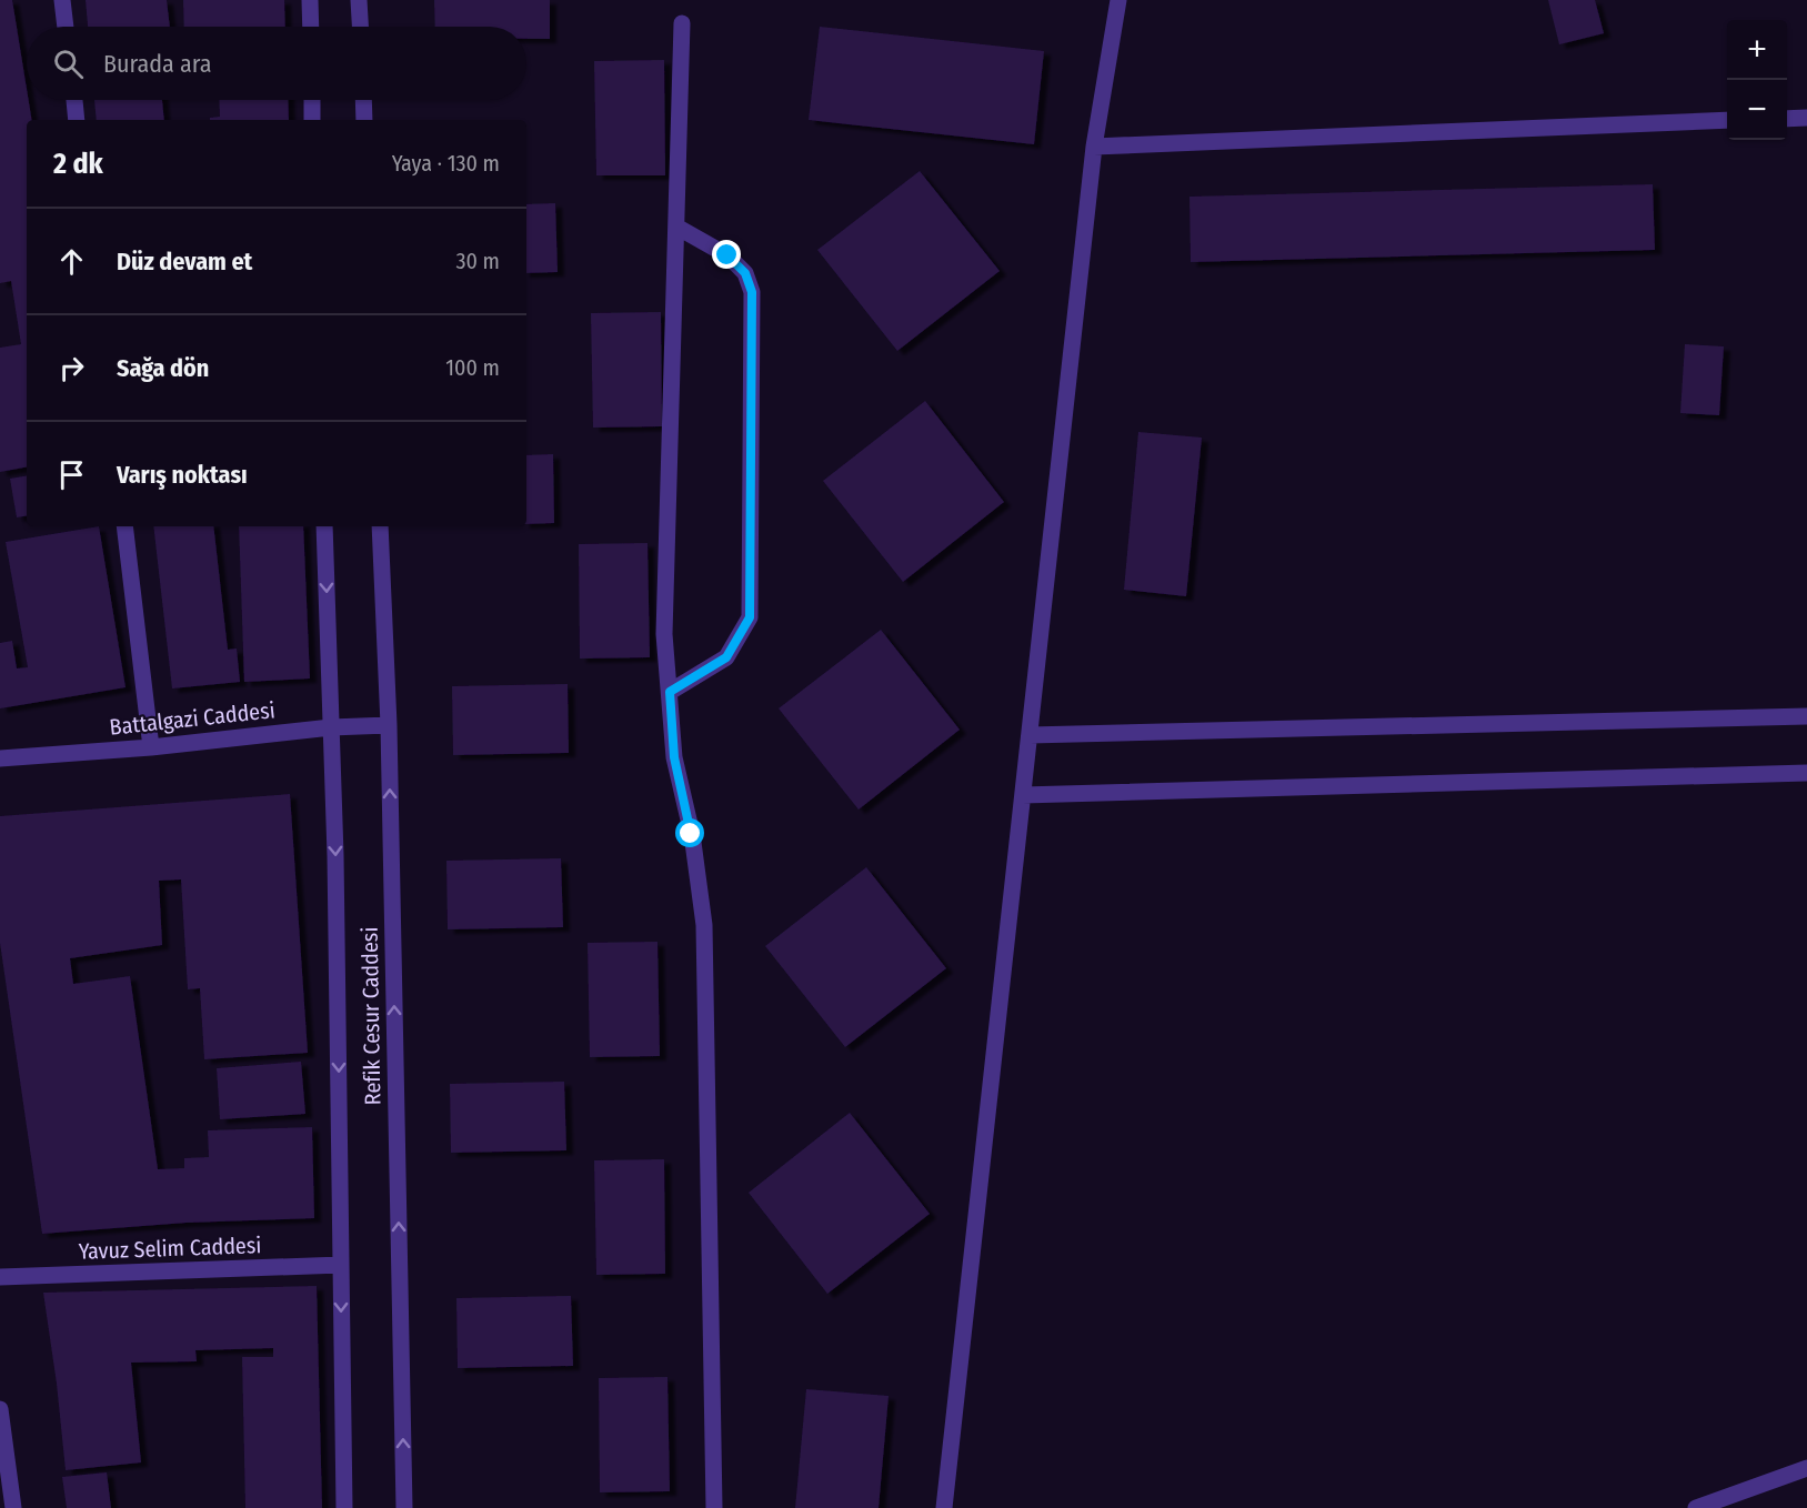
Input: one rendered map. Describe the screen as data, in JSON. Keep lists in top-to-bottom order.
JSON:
{
  "streets": {
    "street": ["Battalgazi Caddesi", "Refik Cesur Caddesi", "Yavuz Selim Caddesi"]
  },
  "crossings": [
    ["Battalgazi Caddesi", "Refik Cesur Caddesi"],
    ["Refik Cesur Caddesi", "Yavuz Selim Caddesi"]
  ],
  "page": {
    "map_buttons": ["+", "−"],
    "search": "Burada ara",
    "heading": ["2 dk", "Yaya · 130 m"],
    "list": [
      ["Düz devam et", "30 m"],
      ["Sağa dön", "100 m"],
      "Varış noktası"
    ]
  }
}
